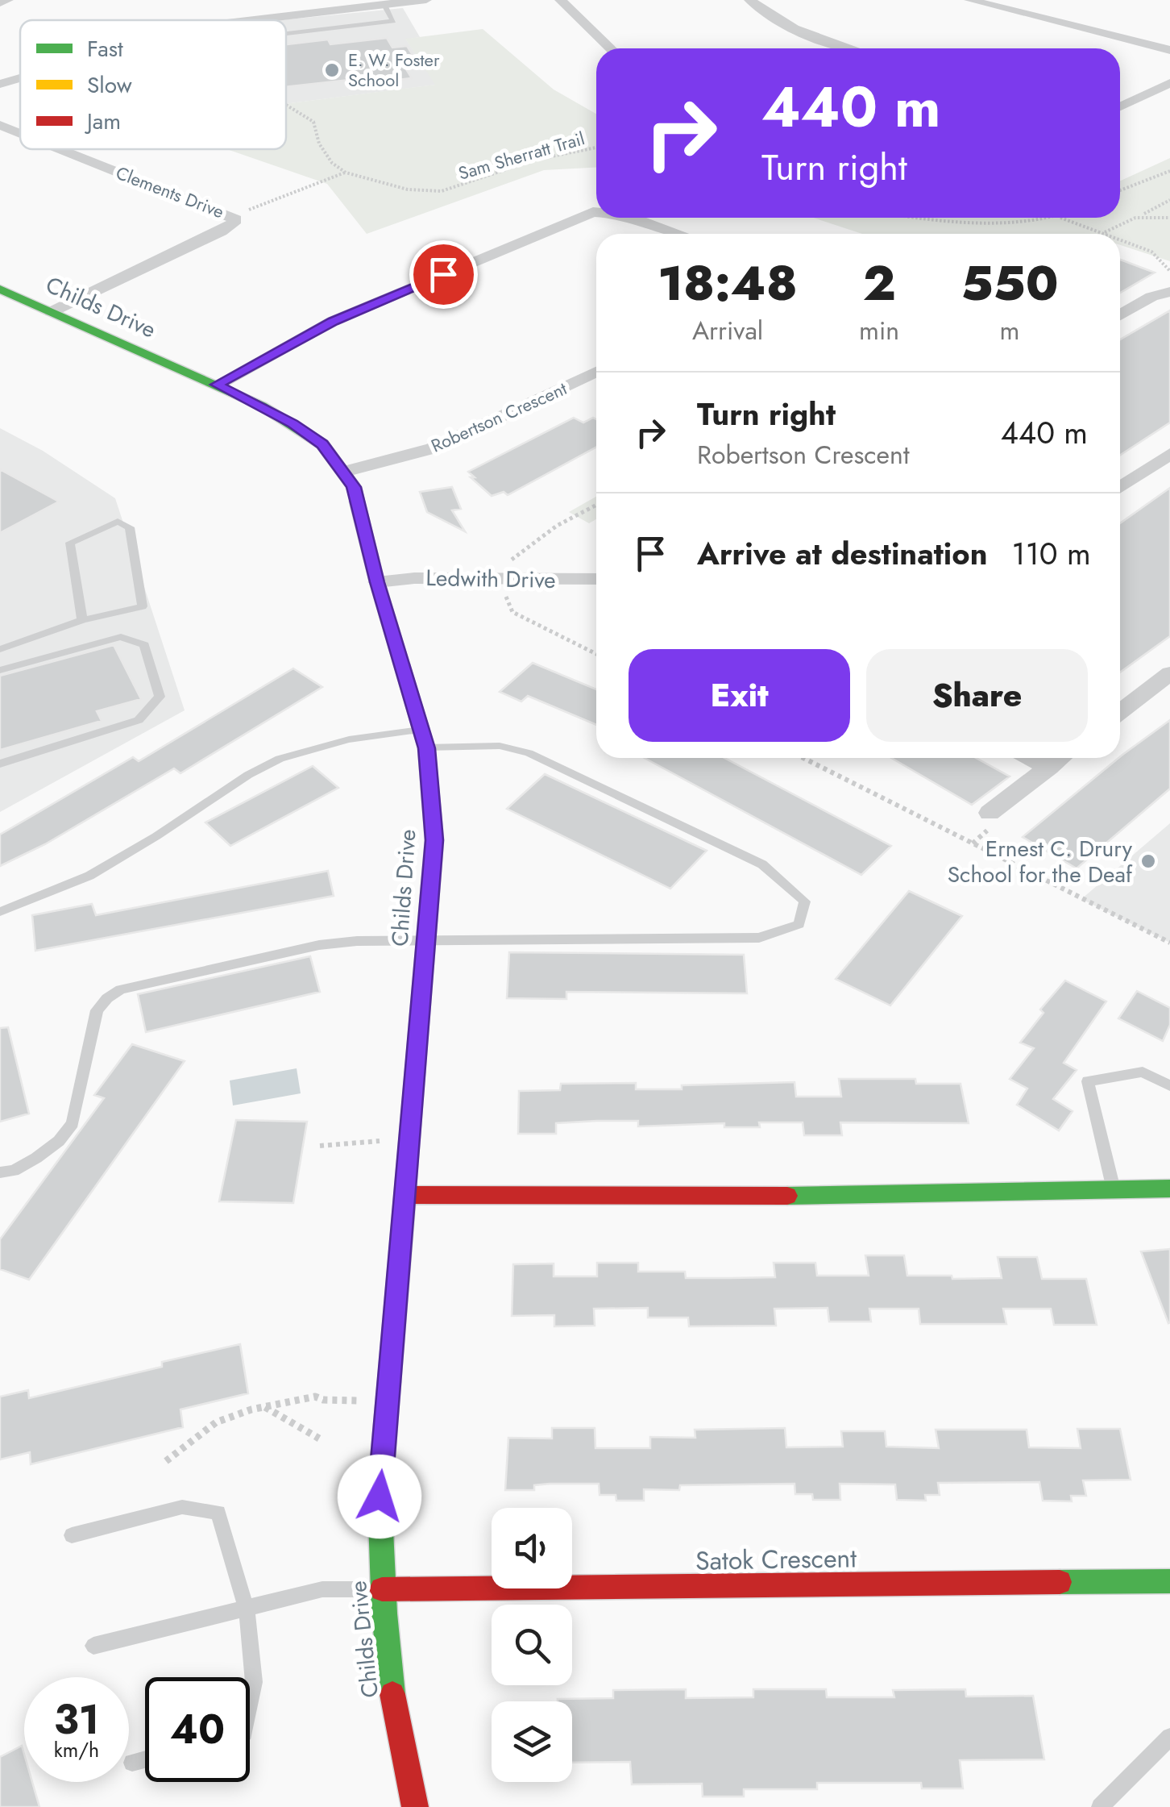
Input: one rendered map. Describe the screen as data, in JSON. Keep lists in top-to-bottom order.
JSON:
{
  "streets": {
    "street": [
      "Clements Drive",
      "Childs Drive",
      "Robertson Crescent",
      "Ledwith Drive",
      "Satok Crescent"
    ],
    "path": ["Sam Sherratt Trail"]
  },
  "crossings": [
    ["Clements Drive", "Childs Drive"],
    ["Childs Drive", "Robertson Crescent"],
    ["Childs Drive", "Ledwith Drive"],
    ["Childs Drive", "Satok Crescent"]
  ],
  "places": ["E. W. Foster School", "Ernest C. Drury School for the Deaf"],
  "legend": ["Fast", "Slow", "Jam"],
  "page": {
    "turn": ["440 m", "Turn right"],
    "eta": [
      "18:48",
      "Arrival",
      "2",
      "min",
      "550",
      "m"
    ],
    "list": [
      {
        "name": "Turn right",
        "note": "Robertson Crescent",
        "value": "440 m"
      },
      {
        "name": "Arrive at destination",
        "value": "110 m"
      }
    ],
    "buttons": ["Exit", "Share"],
    "speed": "31 km/h",
    "limit": "40"
  }
}
